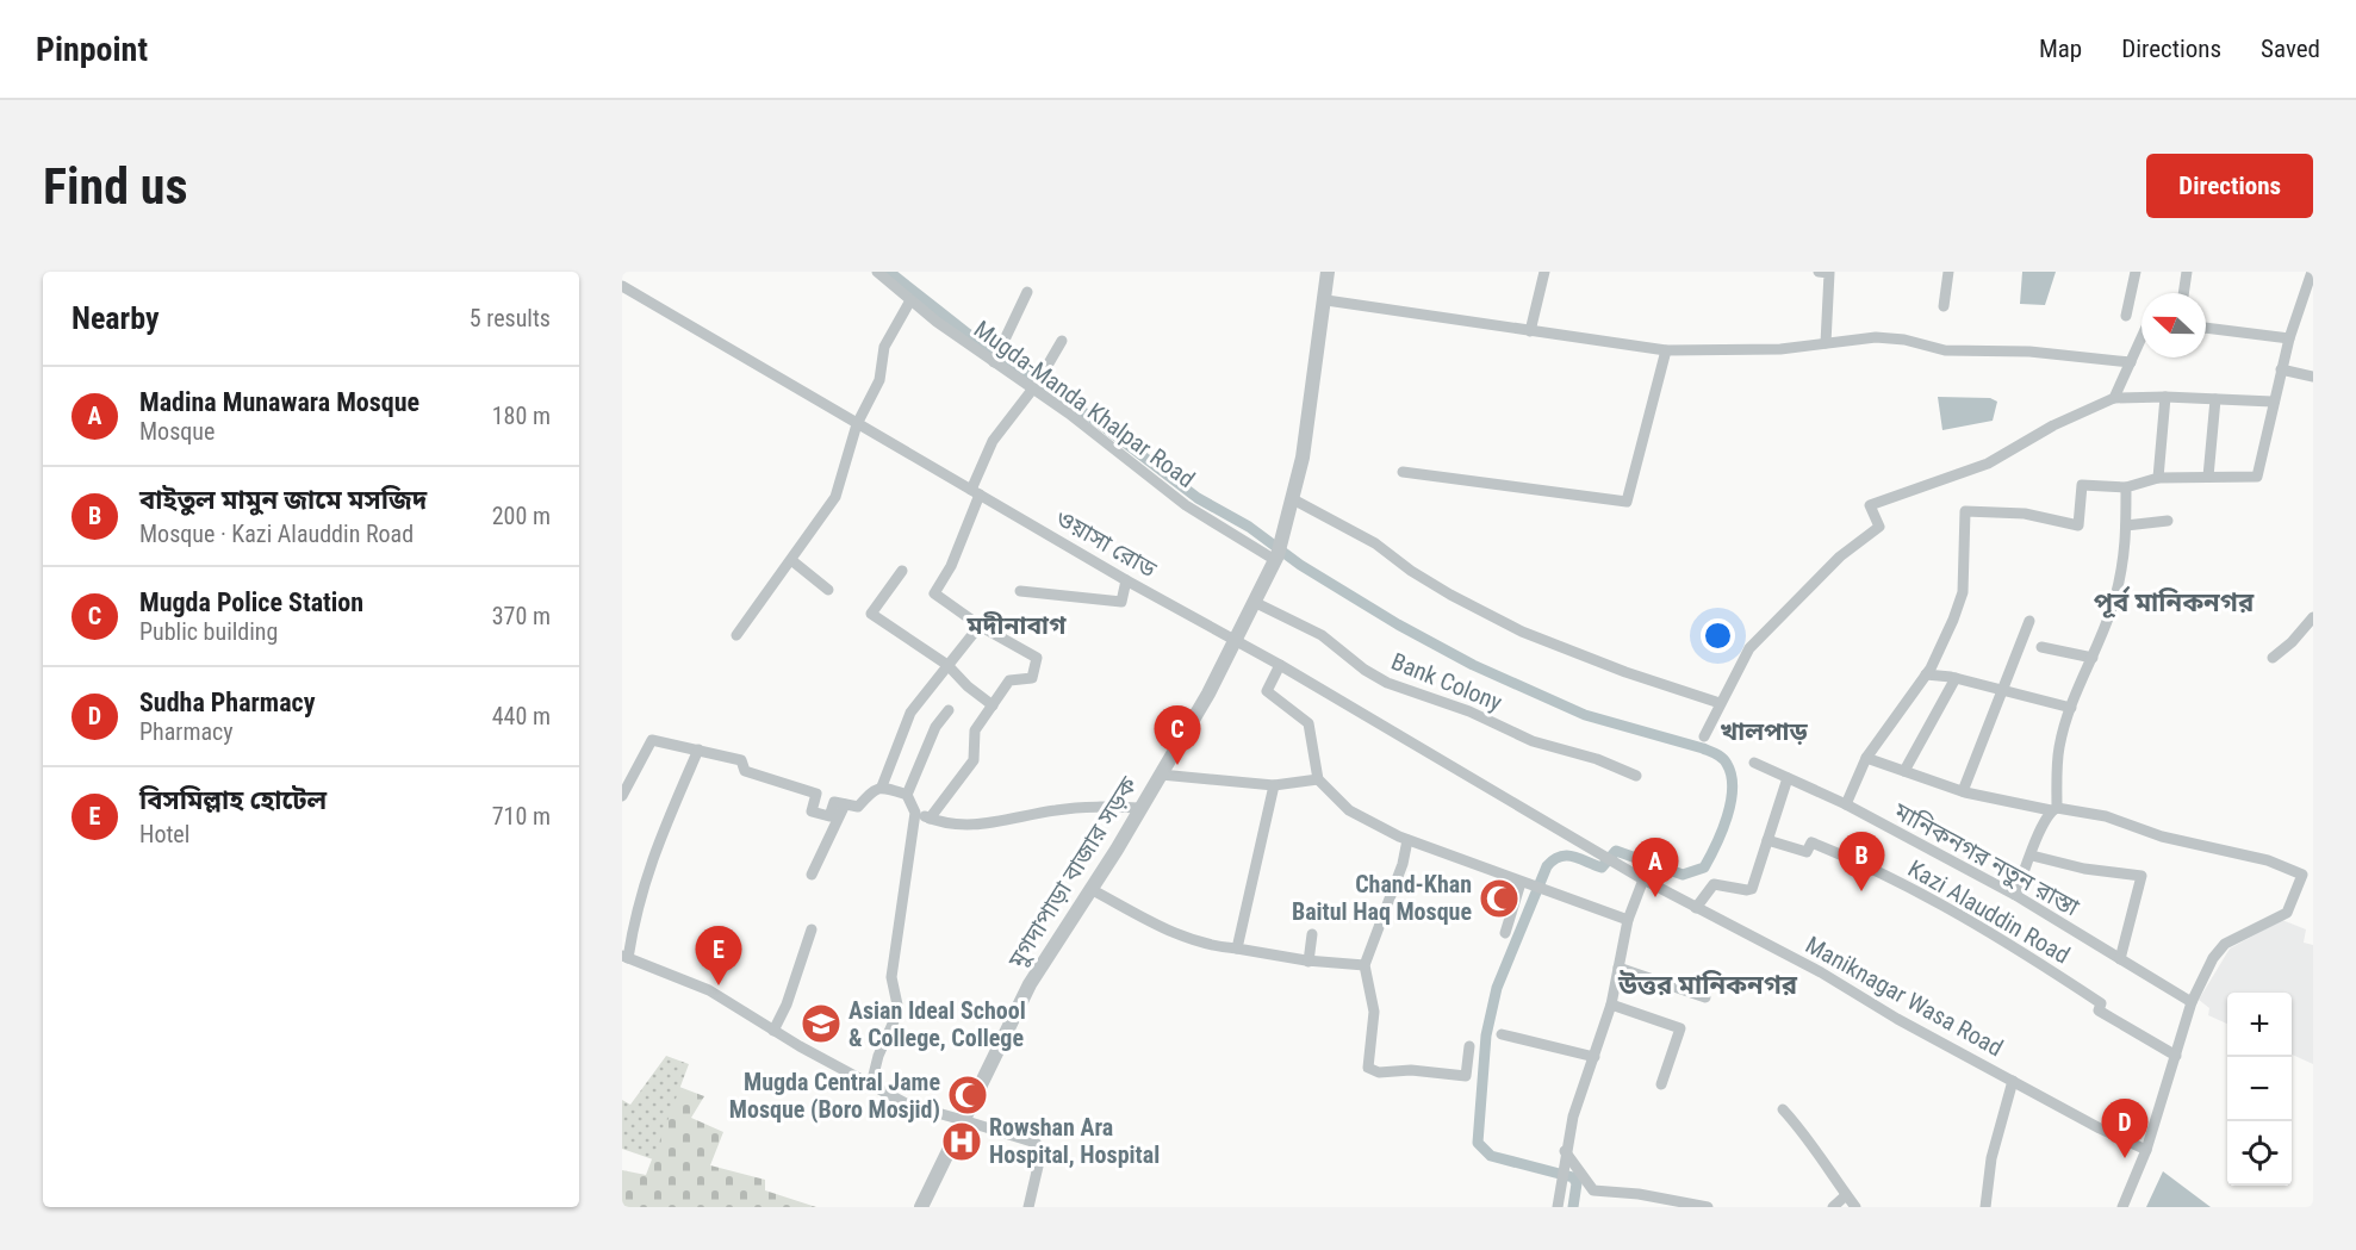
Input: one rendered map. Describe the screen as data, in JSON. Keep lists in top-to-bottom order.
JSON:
{
  "streets": {
    "street": [
      "Mugda-Manda Khalpar Road",
      "ওয়াসা রোড",
      "Bank Colony",
      "মানিকনগর নতুন রাস্তা",
      "মুগদাপাড়া বাজার সড়ক",
      "Kazi Alauddin Road",
      "Maniknagar Wasa Road"
    ]
  },
  "crossings": [
    ["Mugda-Manda Khalpar Road", "মুগদাপাড়া বাজার সড়ক"],
    ["ওয়াসা রোড", "মুগদাপাড়া বাজার সড়ক"],
    ["ওয়াসা রোড", "Maniknagar Wasa Road"],
    ["Bank Colony", "মুগদাপাড়া বাজার সড়ক"]
  ],
  "districts": [
    "পূর্ব মানিকনগর",
    "মদীনাবাগ",
    "খালপাড়",
    "উত্তর মানিকনগর"
  ],
  "places": {
    "mosque": ["Chand-Khan Baitul Haq Mosque", "Mugda Central Jame Mosque (Boro Mosjid)"],
    "school or university": ["Asian Ideal School & College, College"],
    "hospital": ["Rowshan Ara Hospital, Hospital"]
  },
  "north": "left",
  "page": {
    "header": "Pinpoint",
    "nav": ["Map", "Directions", "Saved"],
    "buttons": "Directions",
    "title": "Find us",
    "heading": ["Nearby", "5 results"],
    "list": [
      {
        "mark": "A",
        "name": "Madina Munawara Mosque",
        "note": "Mosque",
        "value": "180 m"
      },
      {
        "mark": "B",
        "name": "বাইতুল মামুন জামে মসজিদ",
        "note": "Mosque · Kazi Alauddin Road",
        "value": "200 m"
      },
      {
        "mark": "C",
        "name": "Mugda Police Station",
        "note": "Public building",
        "value": "370 m"
      },
      {
        "mark": "D",
        "name": "Sudha Pharmacy",
        "note": "Pharmacy",
        "value": "440 m"
      },
      {
        "mark": "E",
        "name": "বিসমিল্লাহ হোটেল",
        "note": "Hotel",
        "value": "710 m"
      }
    ],
    "pins": [
      "C",
      "B",
      "A",
      "E",
      "D"
    ],
    "map_buttons": ["+", "−"]
  }
}
